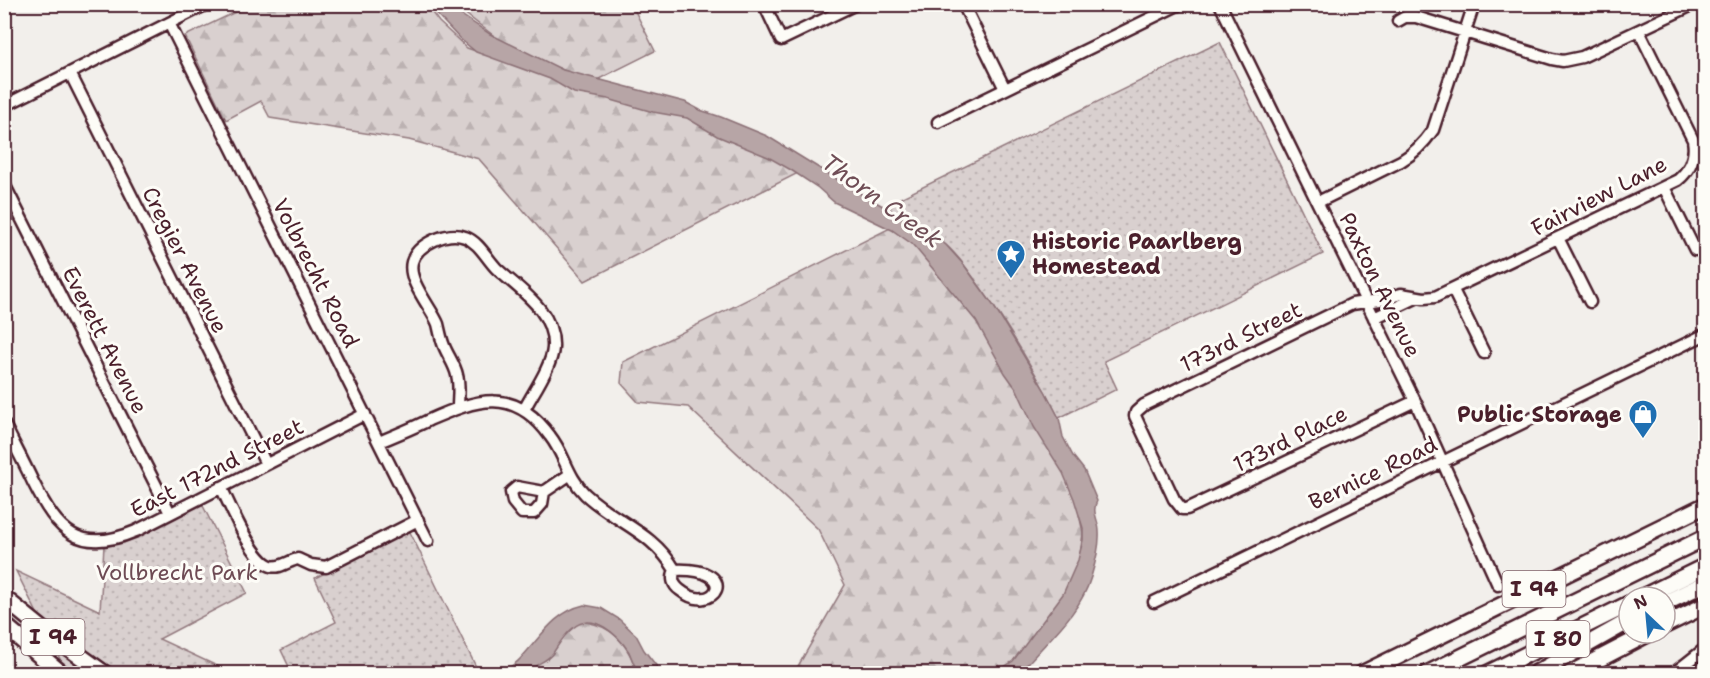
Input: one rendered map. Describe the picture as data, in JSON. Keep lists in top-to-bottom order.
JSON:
{
  "streets": {
    "highway": ["I 94", "I 80"],
    "street": [
      "Fairview Lane",
      "Cregier Avenue",
      "Volbrecht Road",
      "Paxton Avenue",
      "173rd Street",
      "Everett Avenue",
      "173rd Place",
      "East 172nd Street",
      "Bernice Road"
    ]
  },
  "crossings": [
    ["Fairview Lane", "Paxton Avenue"],
    ["Fairview Lane", "173rd Street"],
    ["Cregier Avenue", "East 172nd Street"],
    ["Volbrecht Road", "East 172nd Street"],
    ["Paxton Avenue", "173rd Street"],
    ["Paxton Avenue", "173rd Place"],
    ["Paxton Avenue", "Bernice Road"],
    ["173rd Street", "173rd Place"],
    ["Everett Avenue", "East 172nd Street"]
  ],
  "water": ["Thorn Creek"],
  "parks": ["Vollbrecht Park"],
  "places": {
    "place": ["Historic Paarlberg Homestead"],
    "shop": ["Public Storage"]
  },
  "north": "top left"
}
